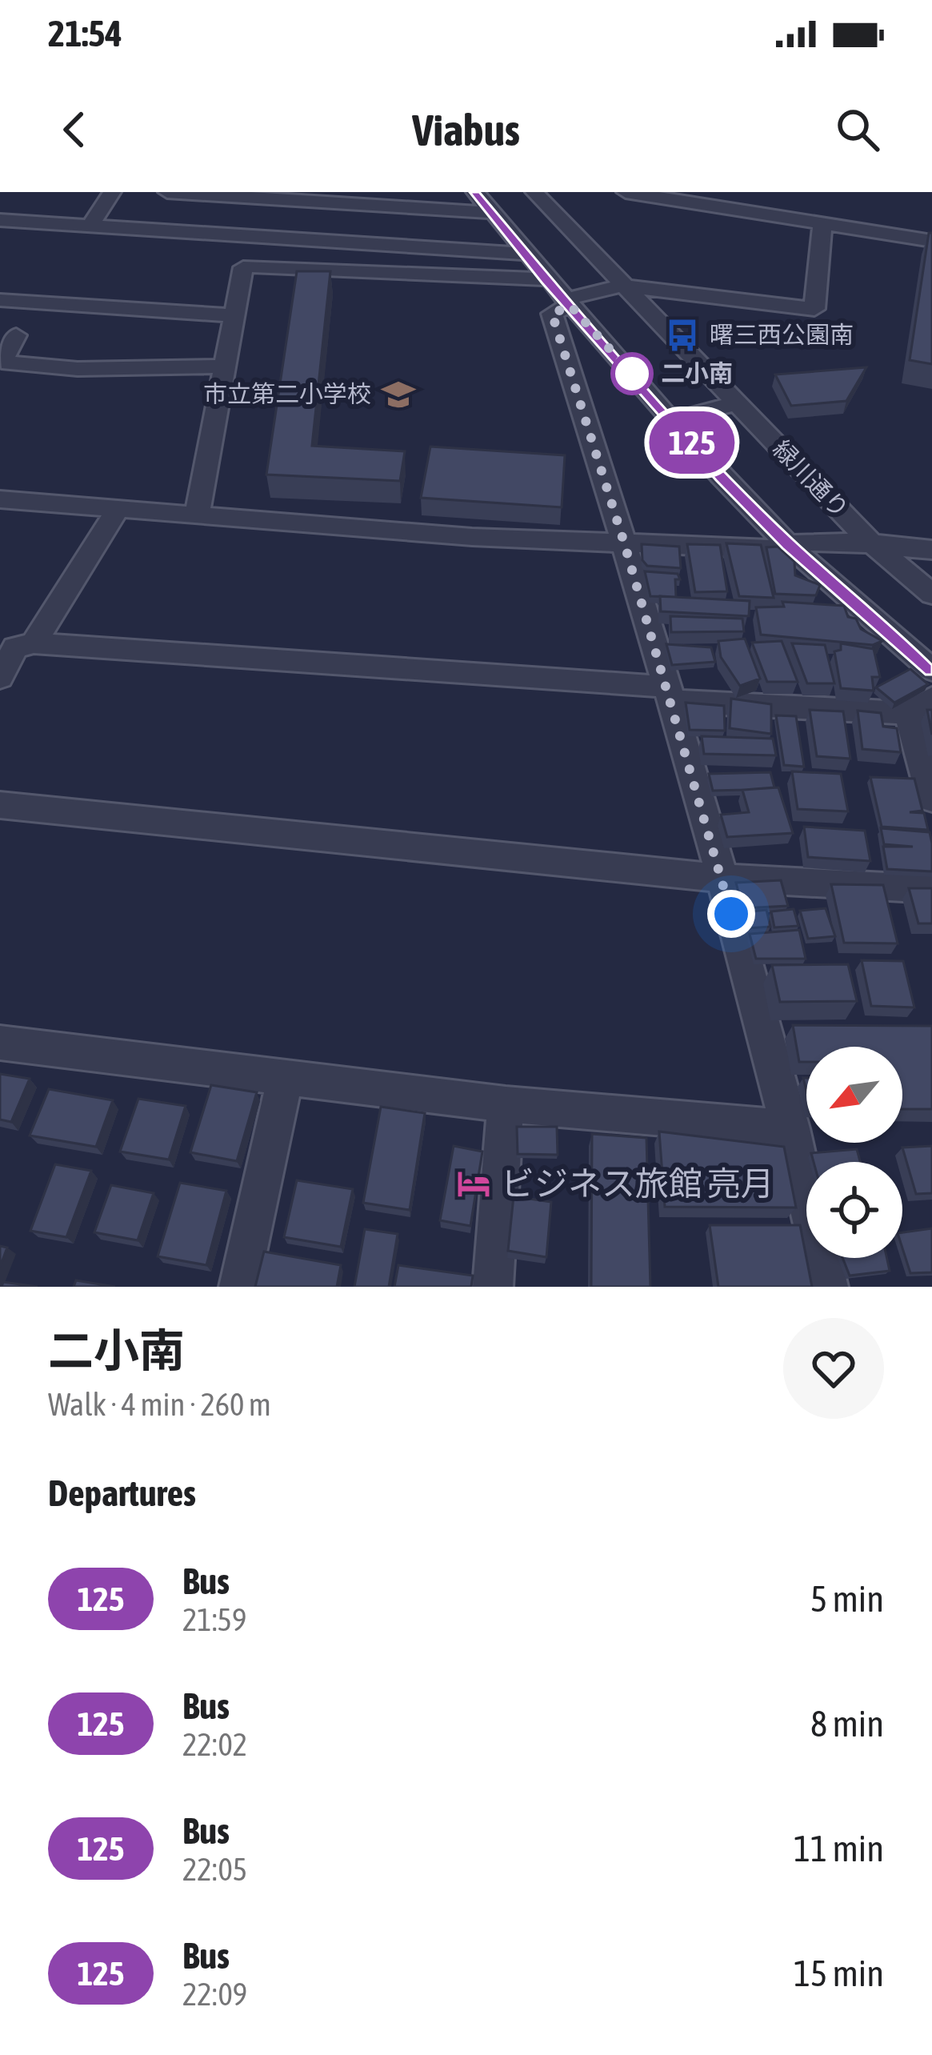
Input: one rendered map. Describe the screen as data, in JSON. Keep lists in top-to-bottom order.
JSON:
{
  "streets": {
    "street": ["緑川通り"]
  },
  "places": {
    "bus stop": ["曙三西公園南"],
    "other": ["二小南"],
    "school or university": ["市立第二小学校"],
    "hotel": ["ビジネス旅館 亮月"]
  },
  "lines": ["bus line 125"],
  "north": "bottom left",
  "page": {
    "status": "21:54",
    "header": "Viabus",
    "on_map": "125",
    "heading": [
      ["二小南", "Walk · 4 min · 260 m"],
      "Departures"
    ],
    "list": [
      {
        "mark": "125",
        "name": "Bus",
        "note": "21:59",
        "value": "5 min"
      },
      {
        "mark": "125",
        "name": "Bus",
        "note": "22:02",
        "value": "8 min"
      },
      {
        "mark": "125",
        "name": "Bus",
        "note": "22:05",
        "value": "11 min"
      },
      {
        "mark": "125",
        "name": "Bus",
        "note": "22:09",
        "value": "15 min"
      }
    ]
  }
}
